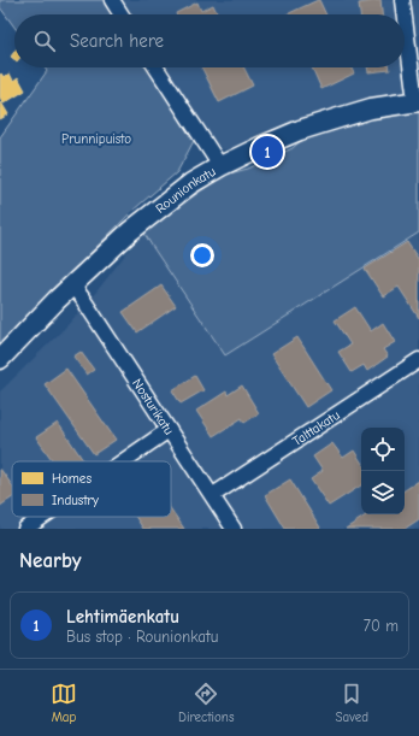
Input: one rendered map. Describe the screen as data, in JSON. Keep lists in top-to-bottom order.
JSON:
{
  "streets": {
    "main road": ["Rounionkatu"],
    "street": ["Nosturikatu", "Talttakatu"]
  },
  "crossings": [
    ["Rounionkatu", "Nosturikatu"],
    ["Nosturikatu", "Talttakatu"]
  ],
  "parks": ["Prunnipuisto"],
  "legend": ["Homes", "Industry"],
  "page": {
    "search": "Search here",
    "pins": "1",
    "heading": "Nearby",
    "list": [
      {
        "mark": "1",
        "name": "Lehtimäenkatu",
        "note": "Bus stop · Rounionkatu",
        "value": "70 m"
      }
    ],
    "nav": ["Map", "Directions", "Saved"]
  }
}
